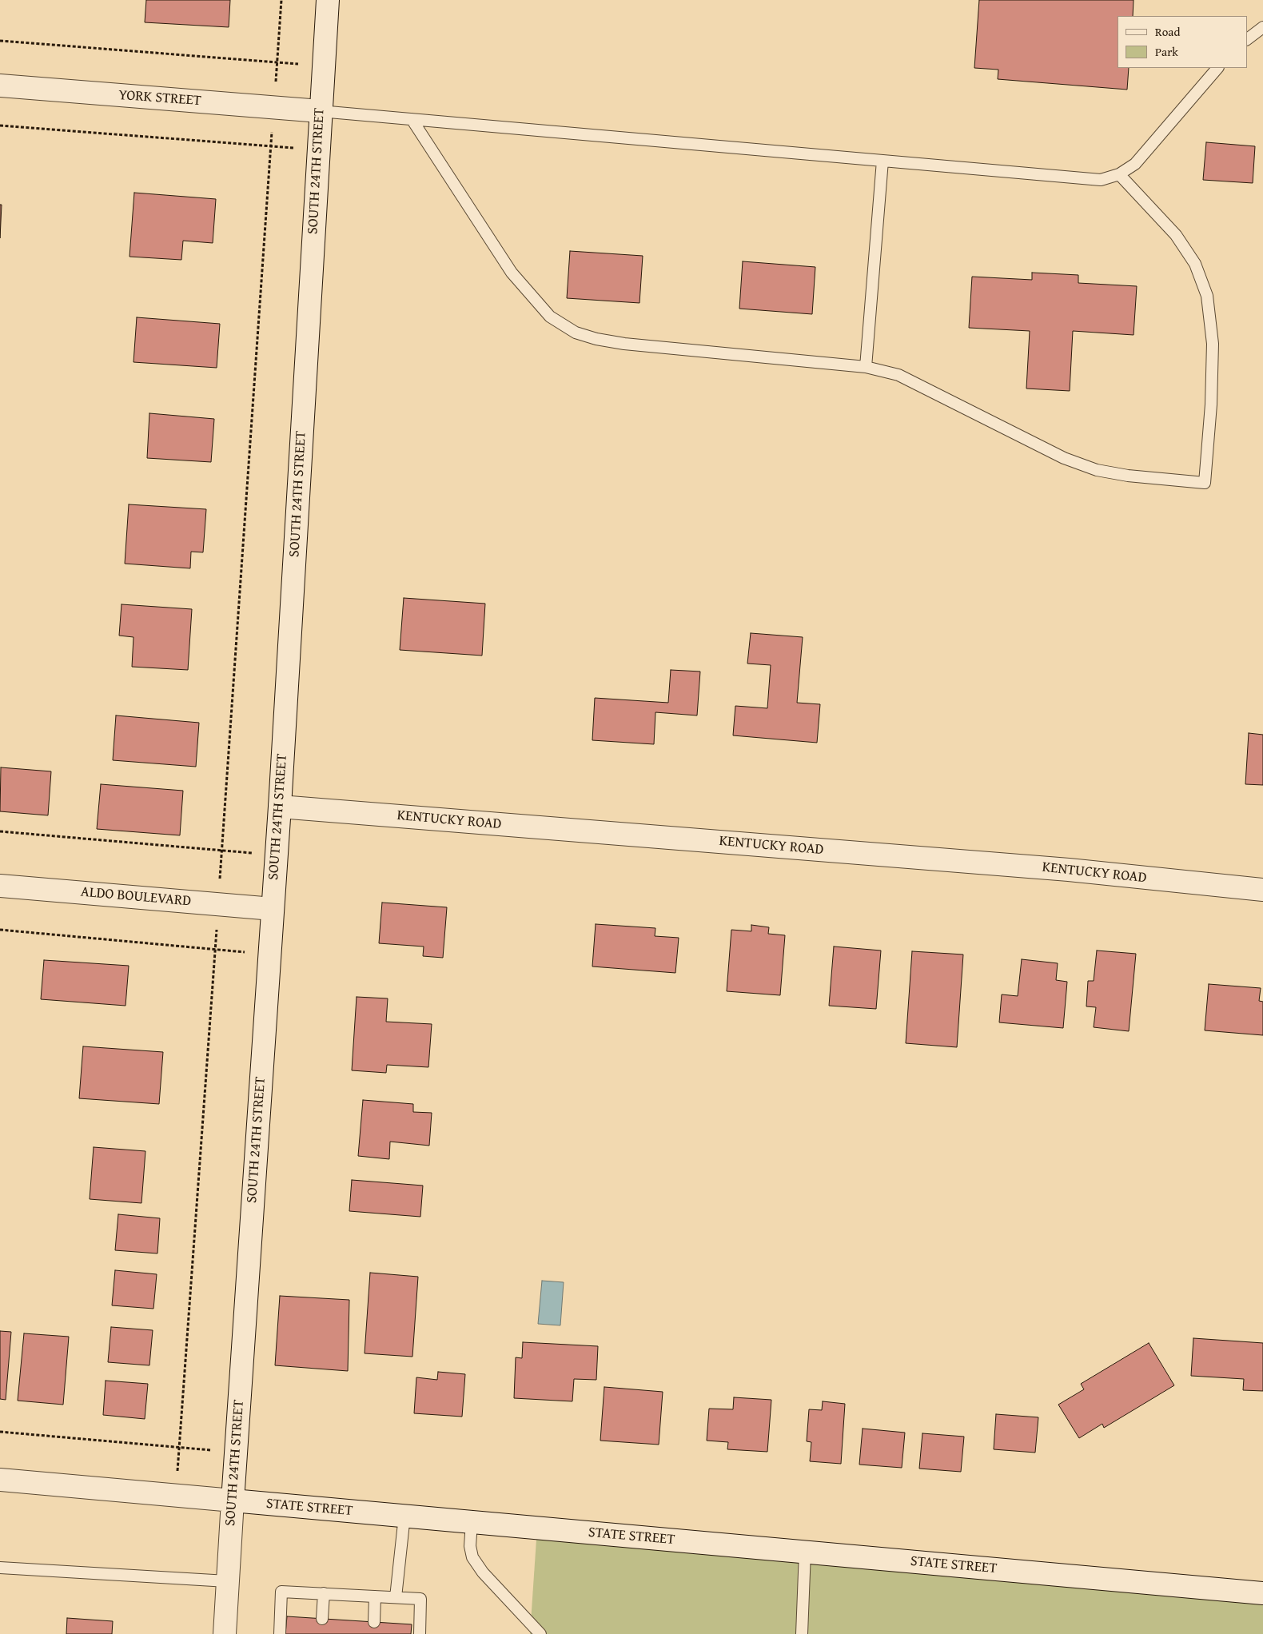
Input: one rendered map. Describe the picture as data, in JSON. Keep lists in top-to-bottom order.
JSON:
{
  "streets": {
    "main road": [
      "YORK STREET",
      "SOUTH 24TH STREET",
      "KENTUCKY ROAD",
      "ALDO BOULEVARD",
      "STATE STREET"
    ]
  },
  "crossings": [
    ["YORK STREET", "SOUTH 24TH STREET"],
    ["SOUTH 24TH STREET", "KENTUCKY ROAD"],
    ["SOUTH 24TH STREET", "ALDO BOULEVARD"],
    ["SOUTH 24TH STREET", "STATE STREET"]
  ],
  "legend": ["Road", "Park"]
}
